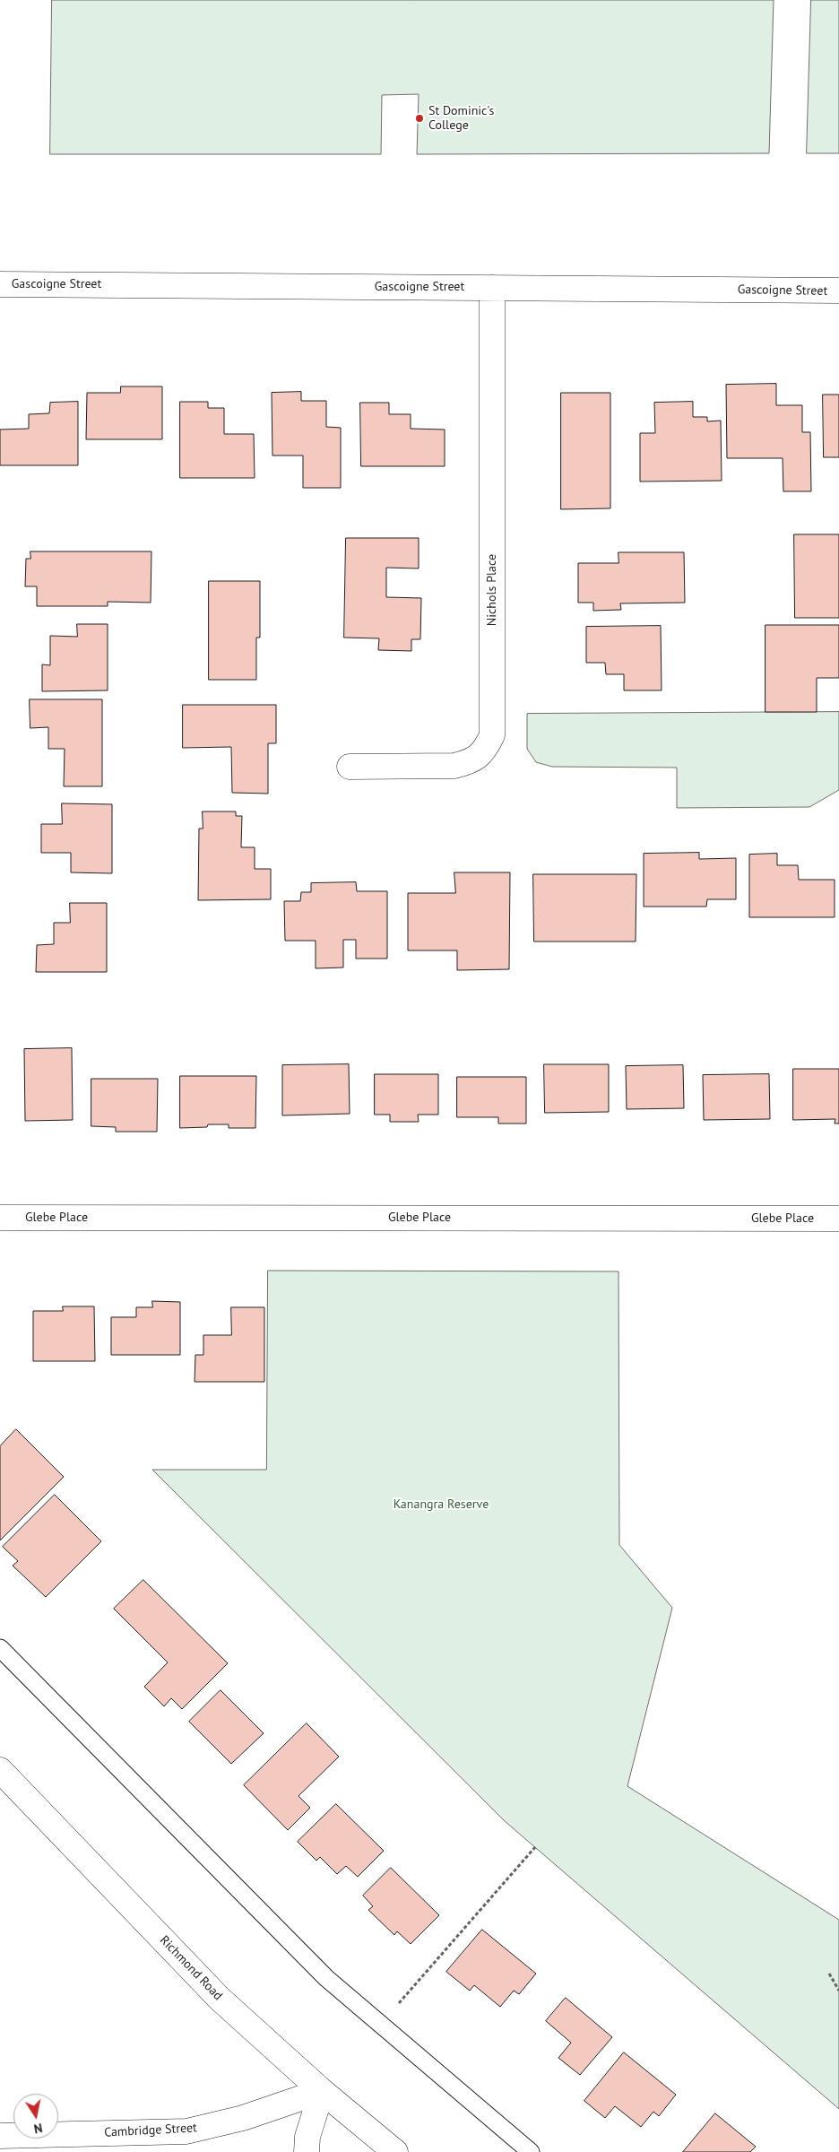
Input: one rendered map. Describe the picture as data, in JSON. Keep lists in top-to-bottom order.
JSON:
{
  "streets": {
    "street": [
      "Gascoigne Street",
      "Nichols Place",
      "Glebe Place",
      "Richmond Road",
      "Cambridge Street"
    ]
  },
  "crossings": [
    ["Gascoigne Street", "Nichols Place"],
    ["Richmond Road", "Cambridge Street"]
  ],
  "parks": ["Kanangra Reserve"],
  "places": ["St Dominic's College"],
  "north": "bottom"
}
